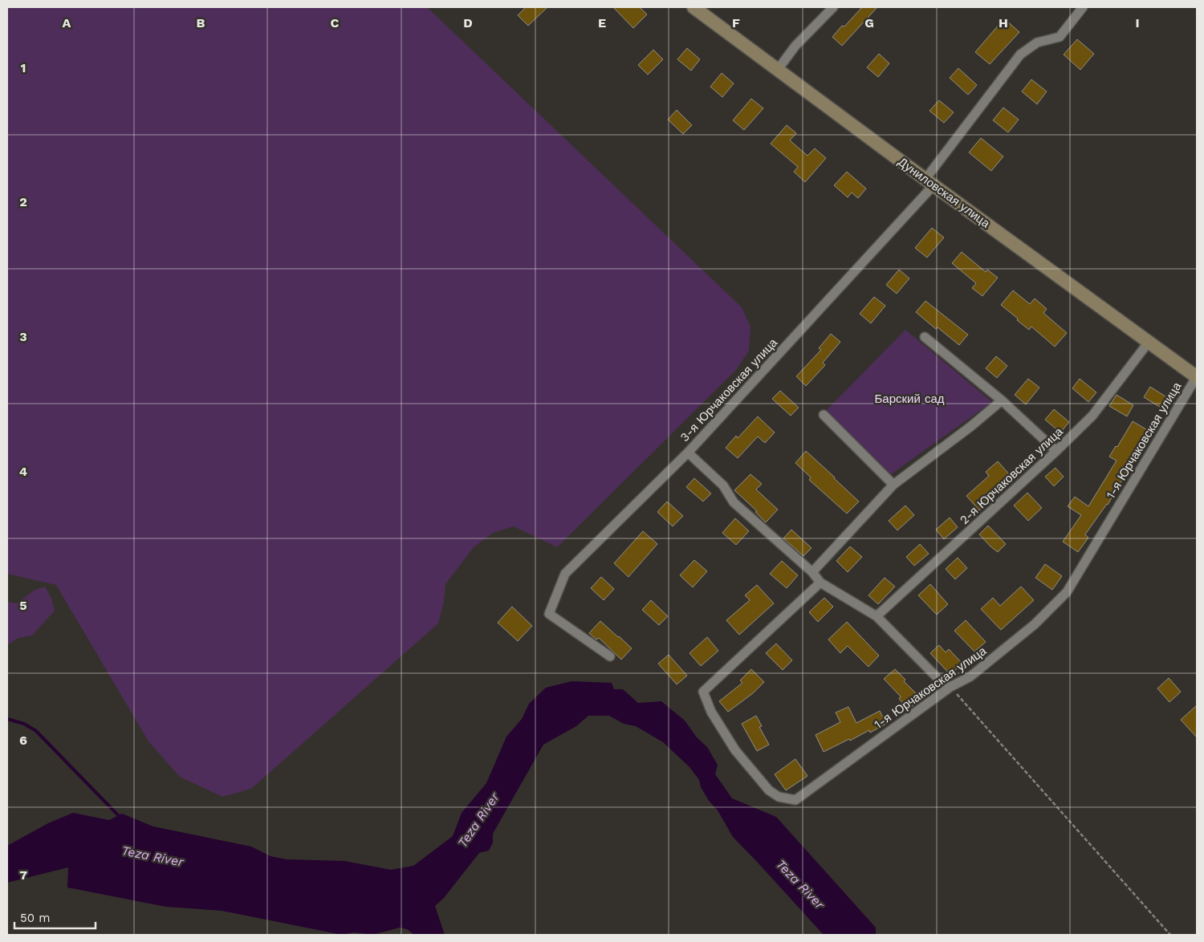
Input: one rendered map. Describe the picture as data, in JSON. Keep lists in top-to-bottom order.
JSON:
{
  "streets": {
    "main road": ["Дуниловская улица"],
    "street": ["3-я Юрчаковская улица", "1-я Юрчаковская улица", "2-я Юрчаковская улица"]
  },
  "crossings": [
    ["Дуниловская улица", "3-я Юрчаковская улица"],
    ["Дуниловская улица", "1-я Юрчаковская улица"],
    ["Дуниловская улица", "2-я Юрчаковская улица"]
  ],
  "water": ["Teza River"],
  "parks": ["Барский сад"],
  "scale_bar": "50 m",
  "grid": {
    "columns": [
      "A",
      "B",
      "C",
      "D",
      "E",
      "F",
      "G",
      "H",
      "I"
    ],
    "rows": [
      "1",
      "2",
      "3",
      "4",
      "5",
      "6",
      "7"
    ]
  }
}
